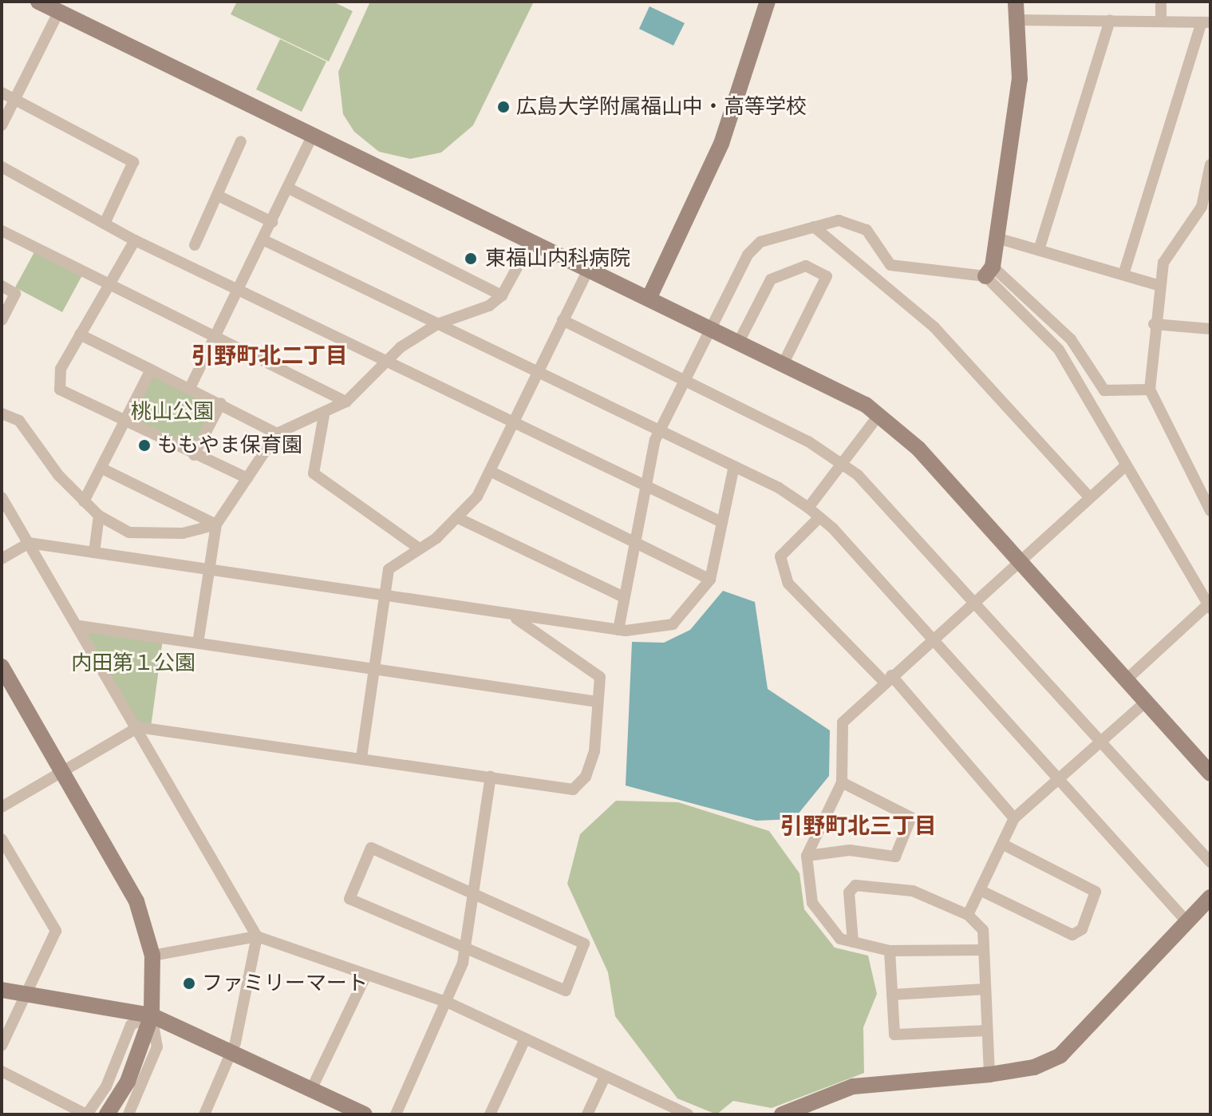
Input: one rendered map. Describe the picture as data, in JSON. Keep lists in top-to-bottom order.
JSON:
{
  "districts": ["引野町北二丁目", "引野町北三丁目"],
  "parks": ["桃山公園", "内田第１公園"],
  "places": [
    "広島大学附属福山中・高等学校",
    "東福山内科病院",
    "ももやま保育園",
    "ファミリーマート"
  ]
}
